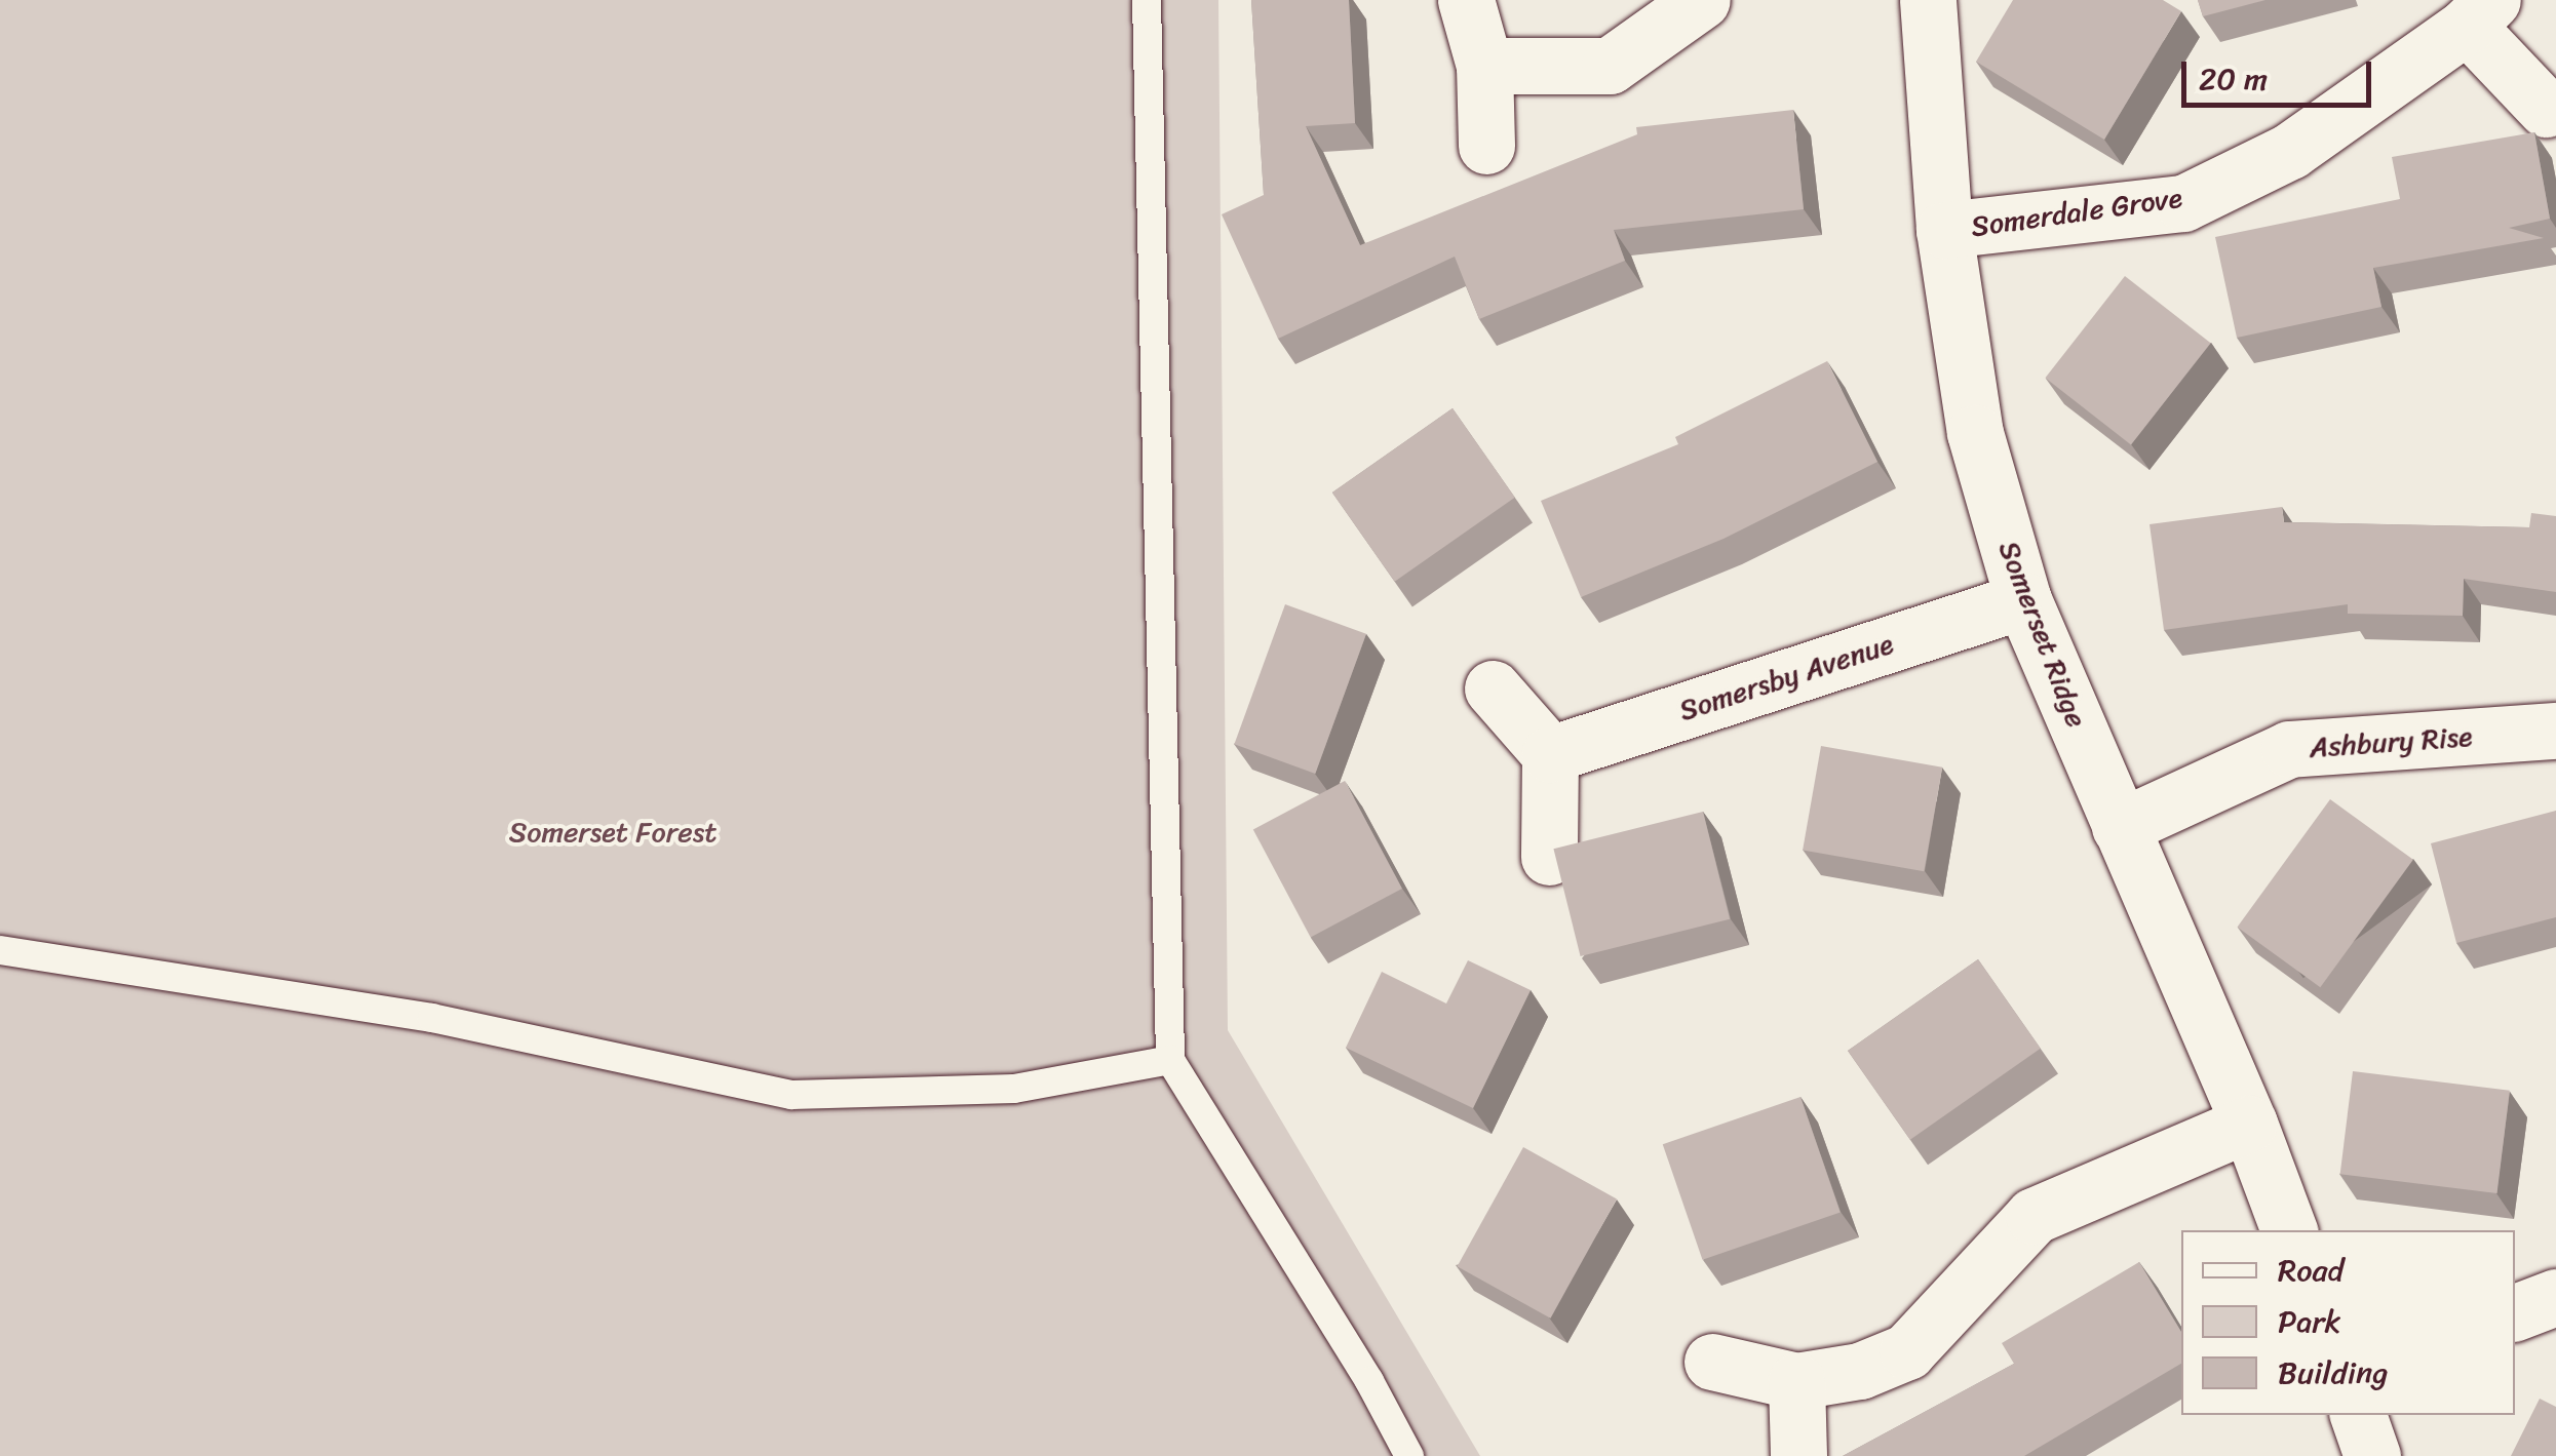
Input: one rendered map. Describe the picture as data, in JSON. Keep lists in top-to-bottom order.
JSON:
{
  "streets": {
    "street": [
      "Somerdale Grove",
      "Somerset Ridge",
      "Somersby Avenue",
      "Ashbury Rise"
    ]
  },
  "crossings": [
    ["Somerdale Grove", "Somerset Ridge"],
    ["Somerset Ridge", "Somersby Avenue"],
    ["Somerset Ridge", "Ashbury Rise"]
  ],
  "parks": ["Somerset Forest"],
  "legend": ["Road", "Park", "Building"],
  "scale_bar": "20 m"
}
